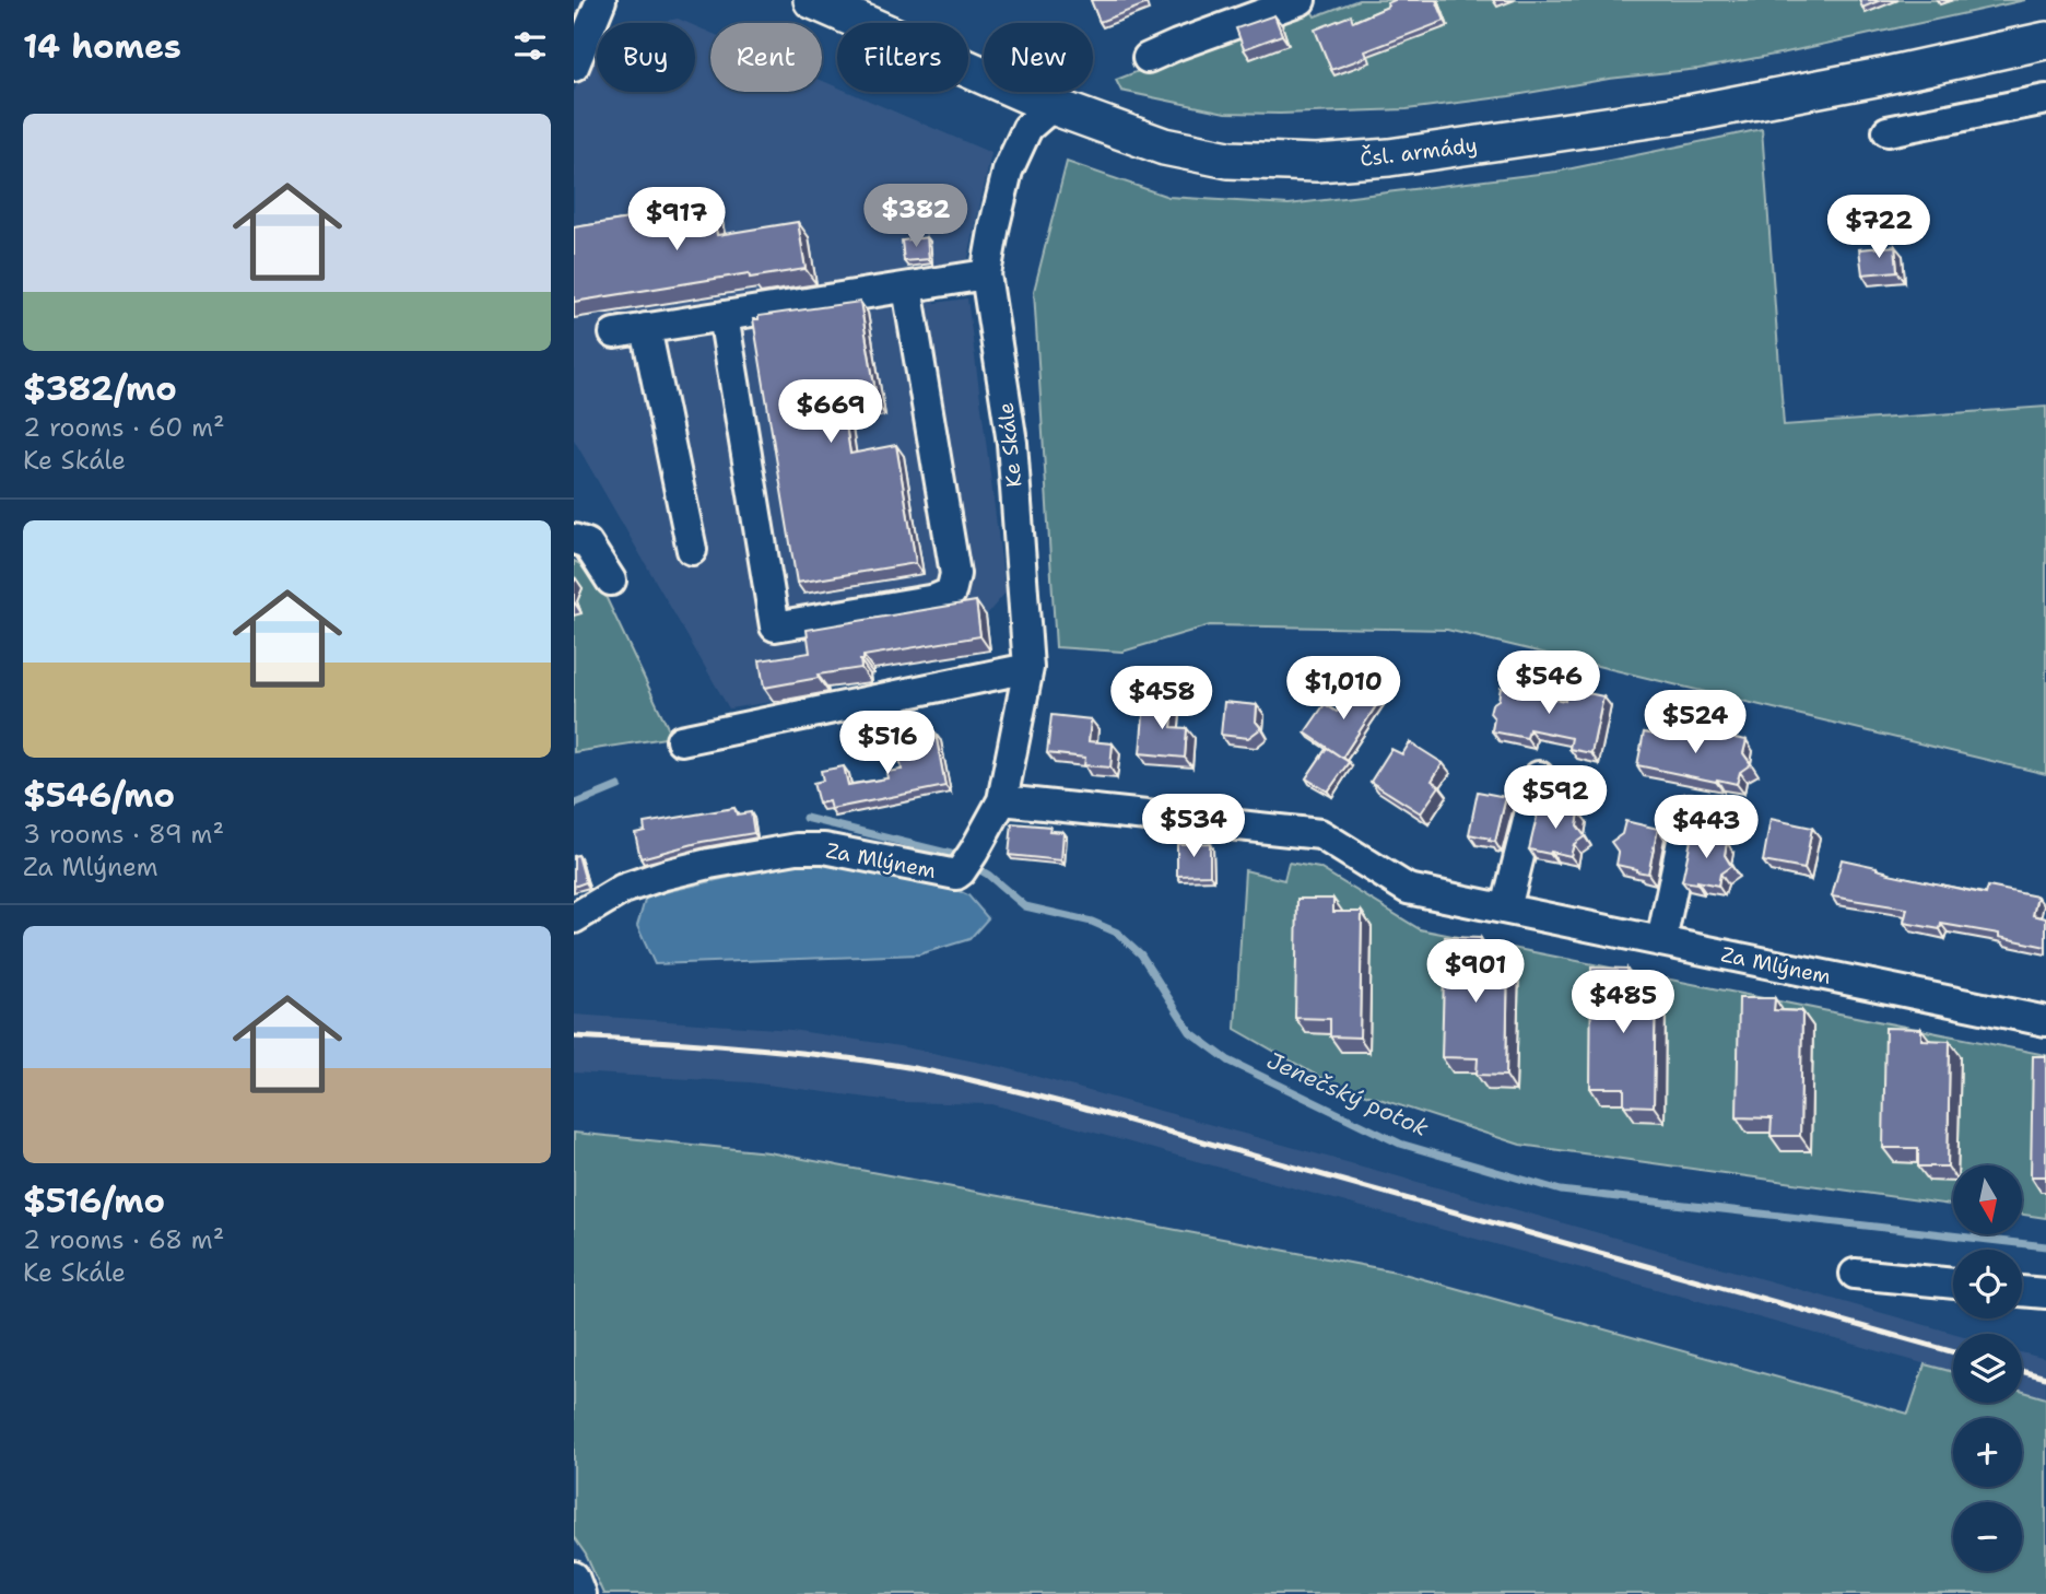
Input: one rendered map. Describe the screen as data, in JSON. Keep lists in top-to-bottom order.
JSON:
{
  "streets": {
    "main road": ["Čsl. armády"],
    "street": ["Ke Skále", "Za Mlýnem"]
  },
  "crossings": [
    ["Čsl. armády", "Ke Skále"],
    ["Ke Skále", "Za Mlýnem"]
  ],
  "water": ["Jenečský potok"],
  "north": "bottom",
  "page": {
    "heading": "14 homes",
    "chip": [
      "Buy",
      "Rent",
      "Filters",
      "New"
    ],
    "list": [
      {
        "name": "$382/mo",
        "note": "2 rooms · 60 m² · Ke Skále"
      },
      {
        "name": "$546/mo",
        "note": "3 rooms · 89 m² · Za Mlýnem"
      },
      {
        "name": "$516/mo",
        "note": "2 rooms · 68 m² · Ke Skále"
      }
    ],
    "price": [
      "$382",
      "$917",
      "$722",
      "$669",
      "$546",
      "$1,010",
      "$458",
      "$524",
      "$516",
      "$592",
      "$534",
      "$443",
      "$901",
      "$485"
    ],
    "map_buttons": ["+", "−"]
  }
}
